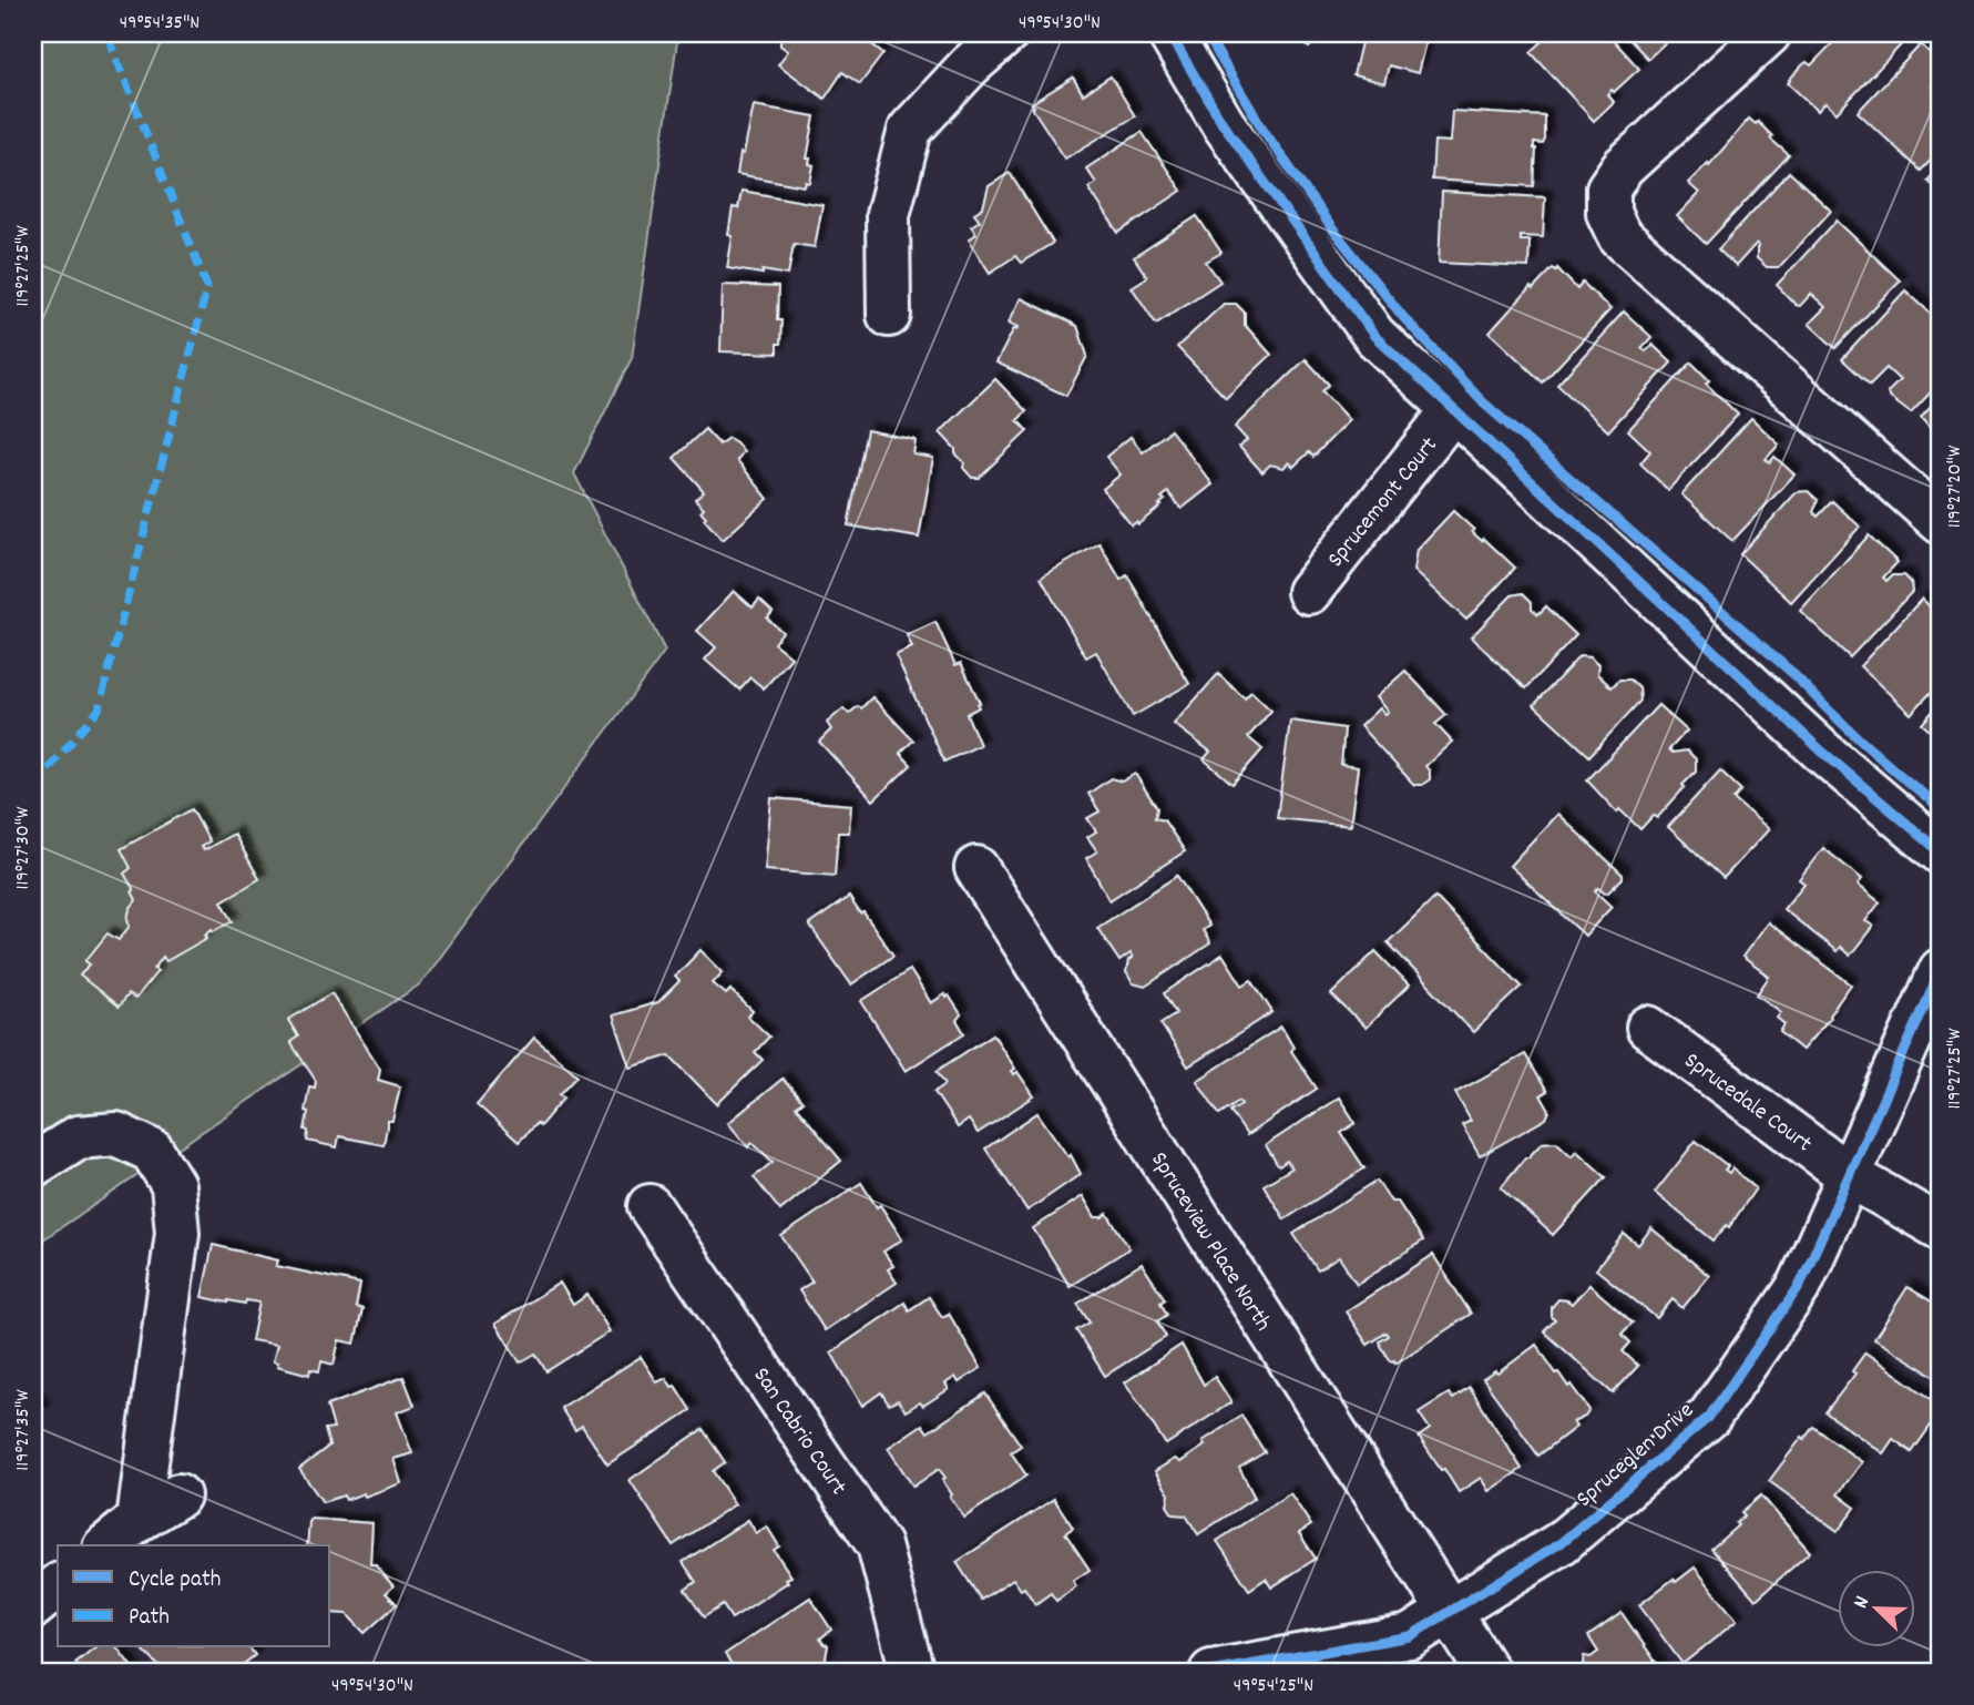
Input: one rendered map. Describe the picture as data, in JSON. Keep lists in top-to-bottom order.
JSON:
{
  "streets": {
    "street": [
      "Sprucemont Court",
      "Sprucedale Court",
      "Spruceview Place North",
      "San Cabrio Court",
      "Spruceglen Drive"
    ]
  },
  "crossings": [
    ["Sprucedale Court", "Spruceglen Drive"],
    ["Spruceview Place North", "Spruceglen Drive"]
  ],
  "legend": ["Cycle path", "Path"],
  "north": "top left",
  "coordinates": [
    "49°54'35\"N",
    "49°54'30\"N",
    "119°27'25\"W",
    "119°27'20\"W",
    "119°27'30\"W",
    "119°27'35\"W",
    "49°54'25\"N"
  ]
}
